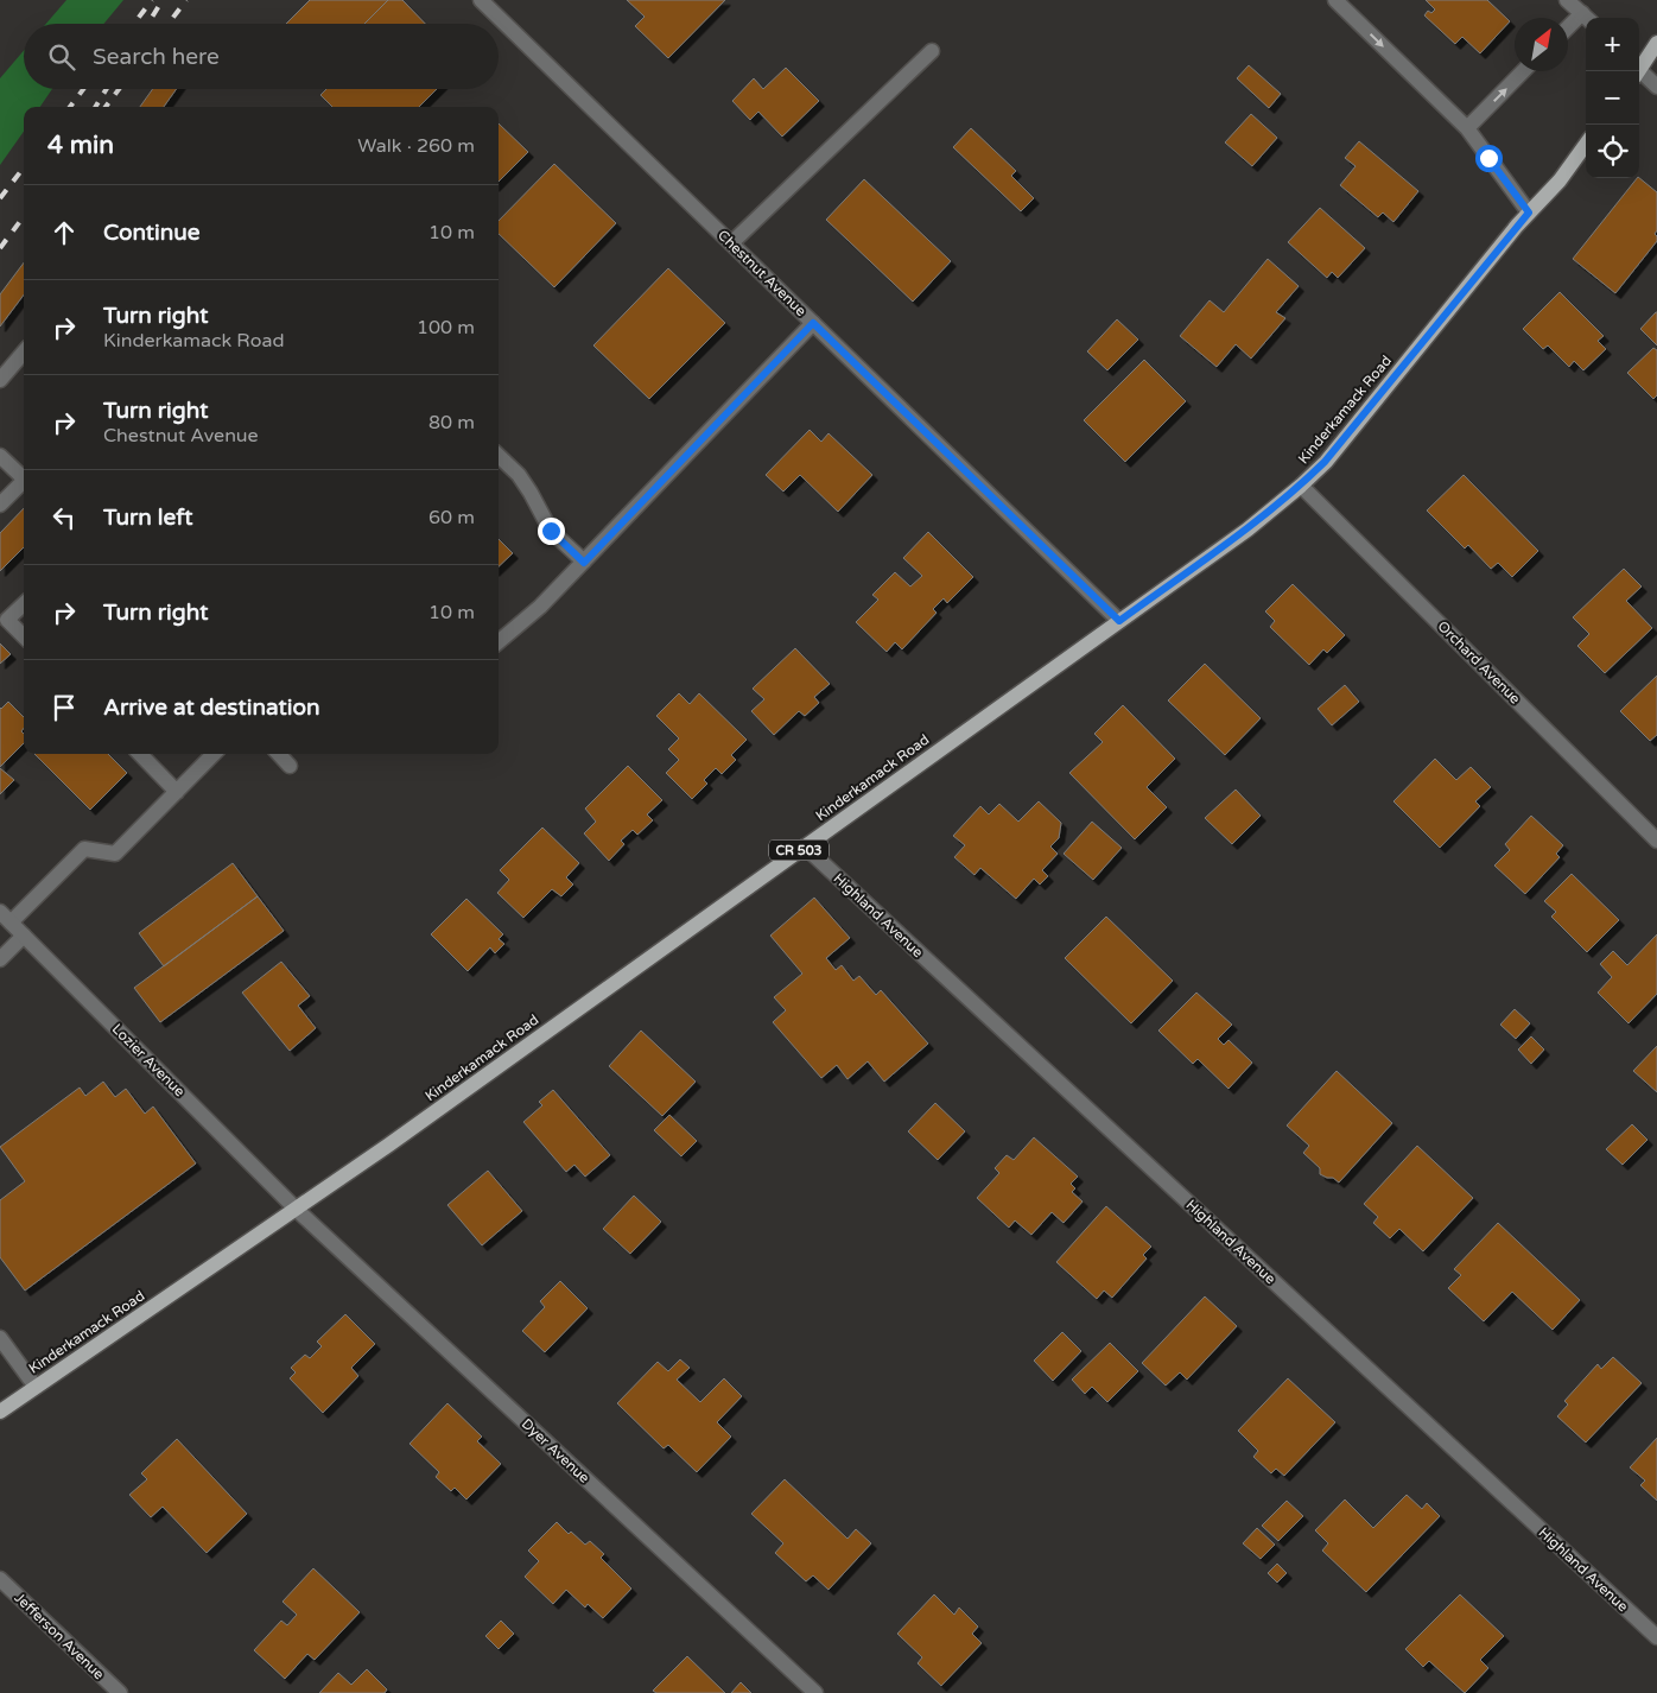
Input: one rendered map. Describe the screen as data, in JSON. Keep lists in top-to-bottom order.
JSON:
{
  "streets": {
    "main road": ["Kinderkamack Road", "CR 503"],
    "street": [
      "Chestnut Avenue",
      "Orchard Avenue",
      "Highland Avenue",
      "Lozier Avenue",
      "Dyer Avenue",
      "Jefferson Avenue"
    ]
  },
  "crossings": [
    ["Chestnut Avenue", "Kinderkamack Road"],
    ["Kinderkamack Road", "Orchard Avenue"],
    ["Kinderkamack Road", "Highland Avenue"],
    ["Kinderkamack Road", "Lozier Avenue"],
    ["Kinderkamack Road", "Dyer Avenue"],
    ["Lozier Avenue", "Dyer Avenue"]
  ],
  "north": "top right",
  "page": {
    "map_buttons": ["+", "−"],
    "search": "Search here",
    "heading": ["4 min", "Walk · 260 m"],
    "list": [
      ["Continue", "10 m"],
      ["Turn right", "Kinderkamack Road", "100 m"],
      ["Turn right", "Chestnut Avenue", "80 m"],
      ["Turn left", "60 m"],
      ["Turn right", "10 m"],
      "Arrive at destination"
    ]
  }
}
